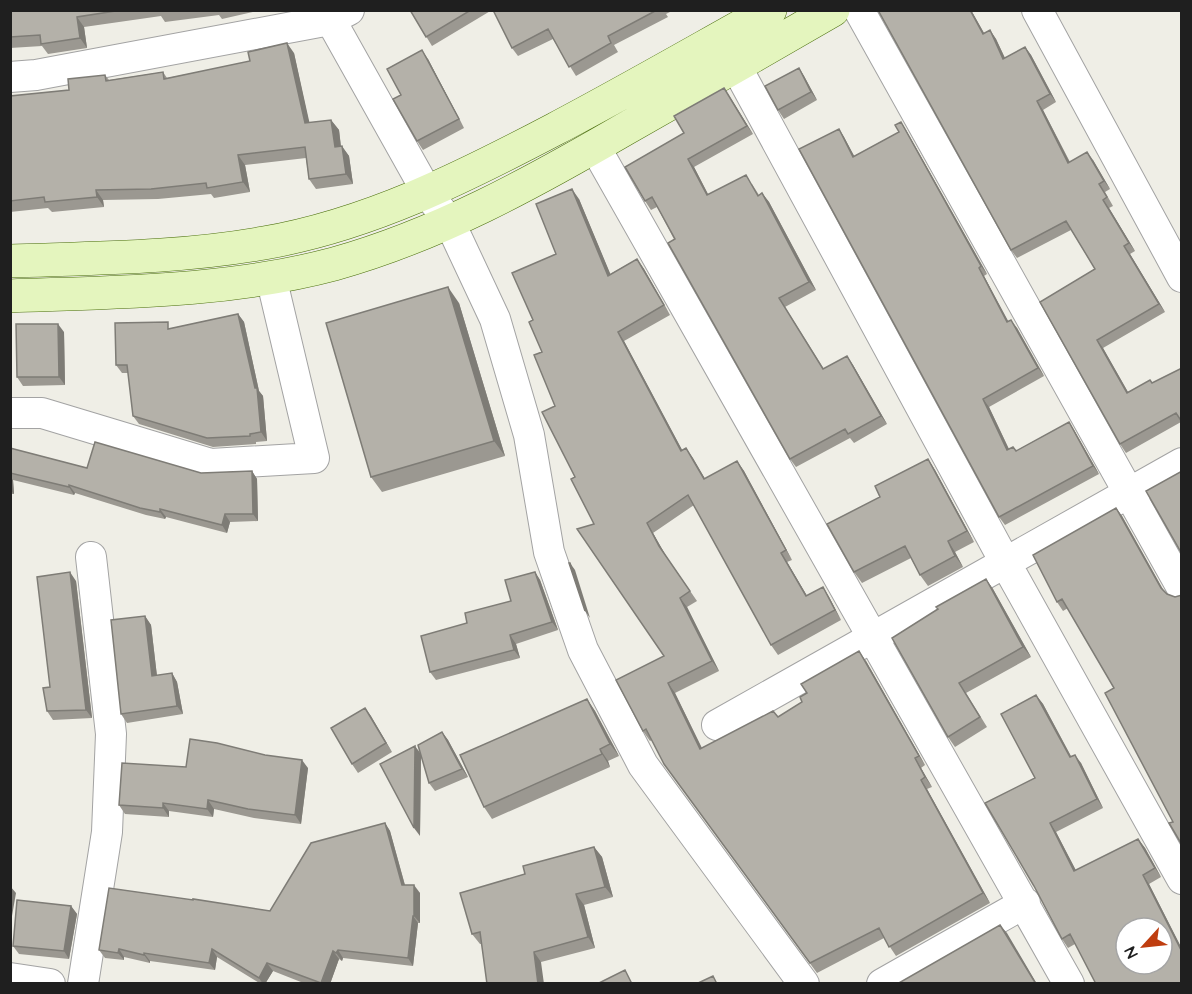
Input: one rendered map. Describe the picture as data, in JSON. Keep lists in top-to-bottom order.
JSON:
{
  "north": "bottom left"
}
